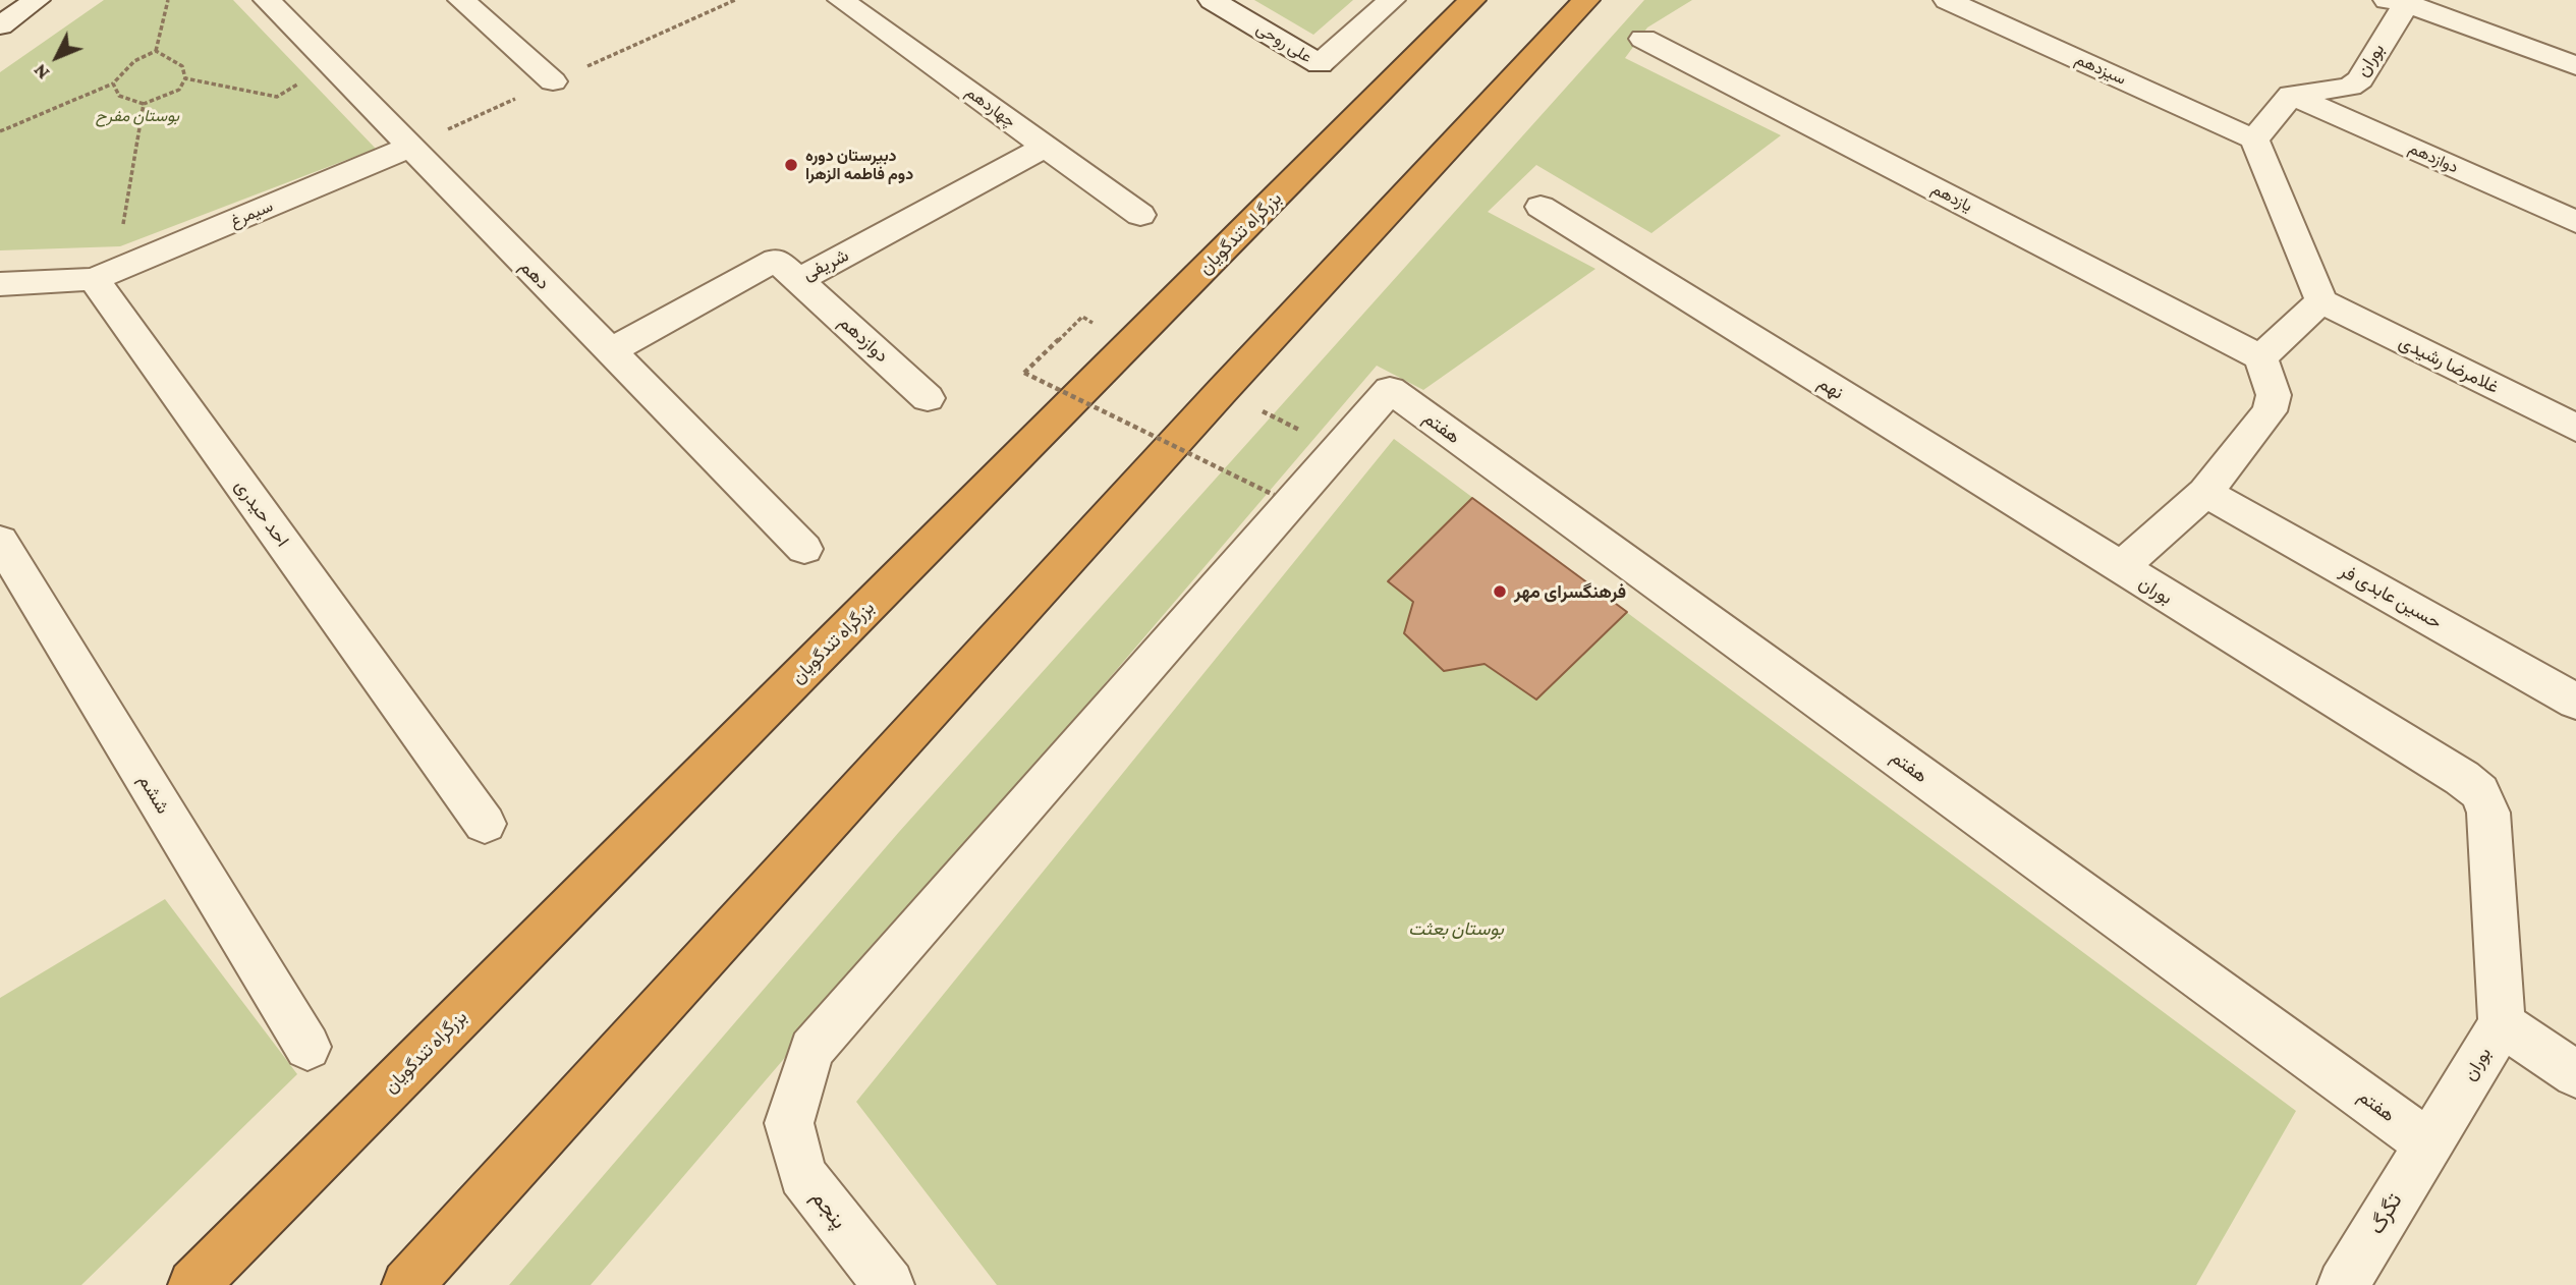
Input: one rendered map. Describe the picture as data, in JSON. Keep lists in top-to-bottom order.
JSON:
{
  "streets": {
    "highway": ["بزرگراه تندگویان"],
    "street": [
      "علی روحی",
      "بوران",
      "سیزدهم",
      "چهاردهم",
      "دوازدهم",
      "یازدهم",
      "سیمرغ",
      "شریفی",
      "دهم",
      "غلامرضا رشیدی",
      "نهم",
      "هفتم",
      "احد حیدری",
      "حسین عابدی‌ فر",
      "ششم",
      "پنجم",
      "تگرگ"
    ]
  },
  "crossings": [
    ["بوران", "دوازدهم"],
    ["بوران", "یازدهم"],
    ["بوران", "نهم"],
    ["بوران", "هفتم"],
    ["بوران", "حسین عابدی‌ فر"],
    ["بوران", "تگرگ"],
    ["چهاردهم", "شریفی"],
    ["دوازدهم", "شریفی"],
    ["سیمرغ", "دهم"],
    ["سیمرغ", "احد حیدری"],
    ["شریفی", "دهم"],
    ["هفتم", "پنجم"],
    ["هفتم", "تگرگ"]
  ],
  "parks": ["بوستان مفرح", "بوستان بعثت"],
  "places": ["دبیرستان دوره دوم فاطمه الزهرا", "فرهنگسرای مهر"],
  "north": "bottom left"
}
